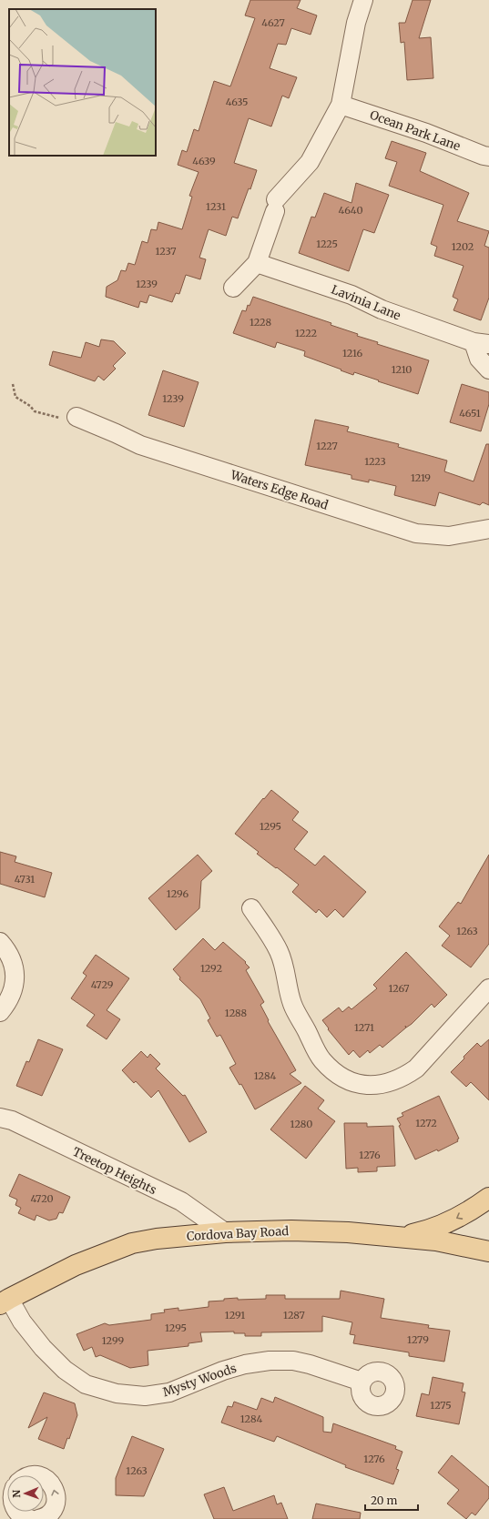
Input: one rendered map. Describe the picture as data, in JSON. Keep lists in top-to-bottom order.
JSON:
{
  "streets": {
    "main road": ["Cordova Bay Road"],
    "street": [
      "Ocean Park Lane",
      "Lavinia Lane",
      "Waters Edge Road",
      "Treetop Heights",
      "Mysty Woods"
    ]
  },
  "crossings": [
    ["Treetop Heights", "Cordova Bay Road"],
    ["Cordova Bay Road", "Mysty Woods"]
  ],
  "house_numbers": [
    "4627",
    "4635",
    "4639",
    "1231",
    "4640",
    "1225",
    "1202",
    "1237",
    "1239",
    "1228",
    "1222",
    "1216",
    "1210",
    "1239",
    "4651",
    "1227",
    "1223",
    "1219",
    "1295",
    "4731",
    "1296",
    "1263",
    "1292",
    "4729",
    "1267",
    "1288",
    "1271",
    "1284",
    "1272",
    "1280",
    "1276",
    "4720",
    "1291",
    "1287",
    "1295",
    "1279",
    "1299",
    "1275",
    "1284",
    "1276",
    "1263"
  ],
  "scale_bar": "20 m",
  "north": "left"
}
